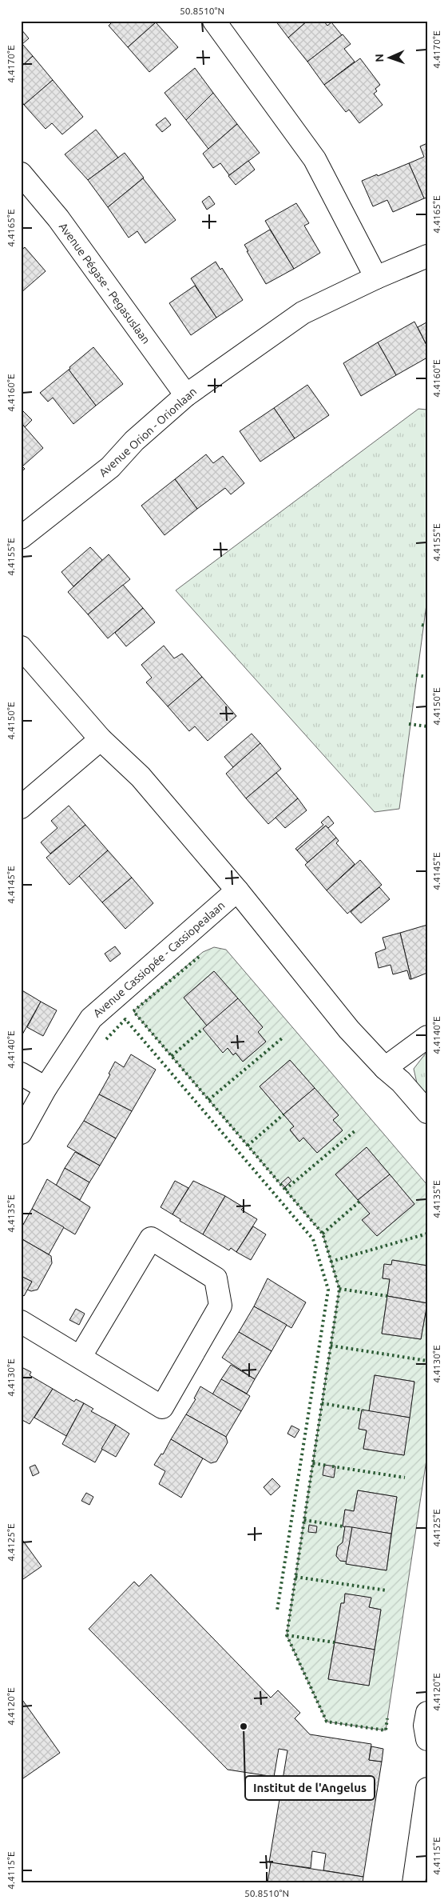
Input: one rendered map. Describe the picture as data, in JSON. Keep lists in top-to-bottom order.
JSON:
{
  "streets": {
    "street": ["Avenue Pégase - Pegasuslaan", "Avenue Orion - Orionlaan", "Avenue Cassiopée - Cassiopealaan"]
  },
  "crossings": [
    ["Avenue Pégase - Pegasuslaan", "Avenue Orion - Orionlaan"]
  ],
  "places": ["Institut de l'Angelus"],
  "north": "left",
  "coordinates": [
    "50.8510°N",
    "4.4170°E",
    "4.4165°E",
    "4.4160°E",
    "4.4155°E",
    "4.4150°E",
    "4.4145°E",
    "4.4140°E",
    "4.4135°E",
    "4.4130°E",
    "4.4125°E",
    "4.4120°E",
    "4.4115°E"
  ]
}
